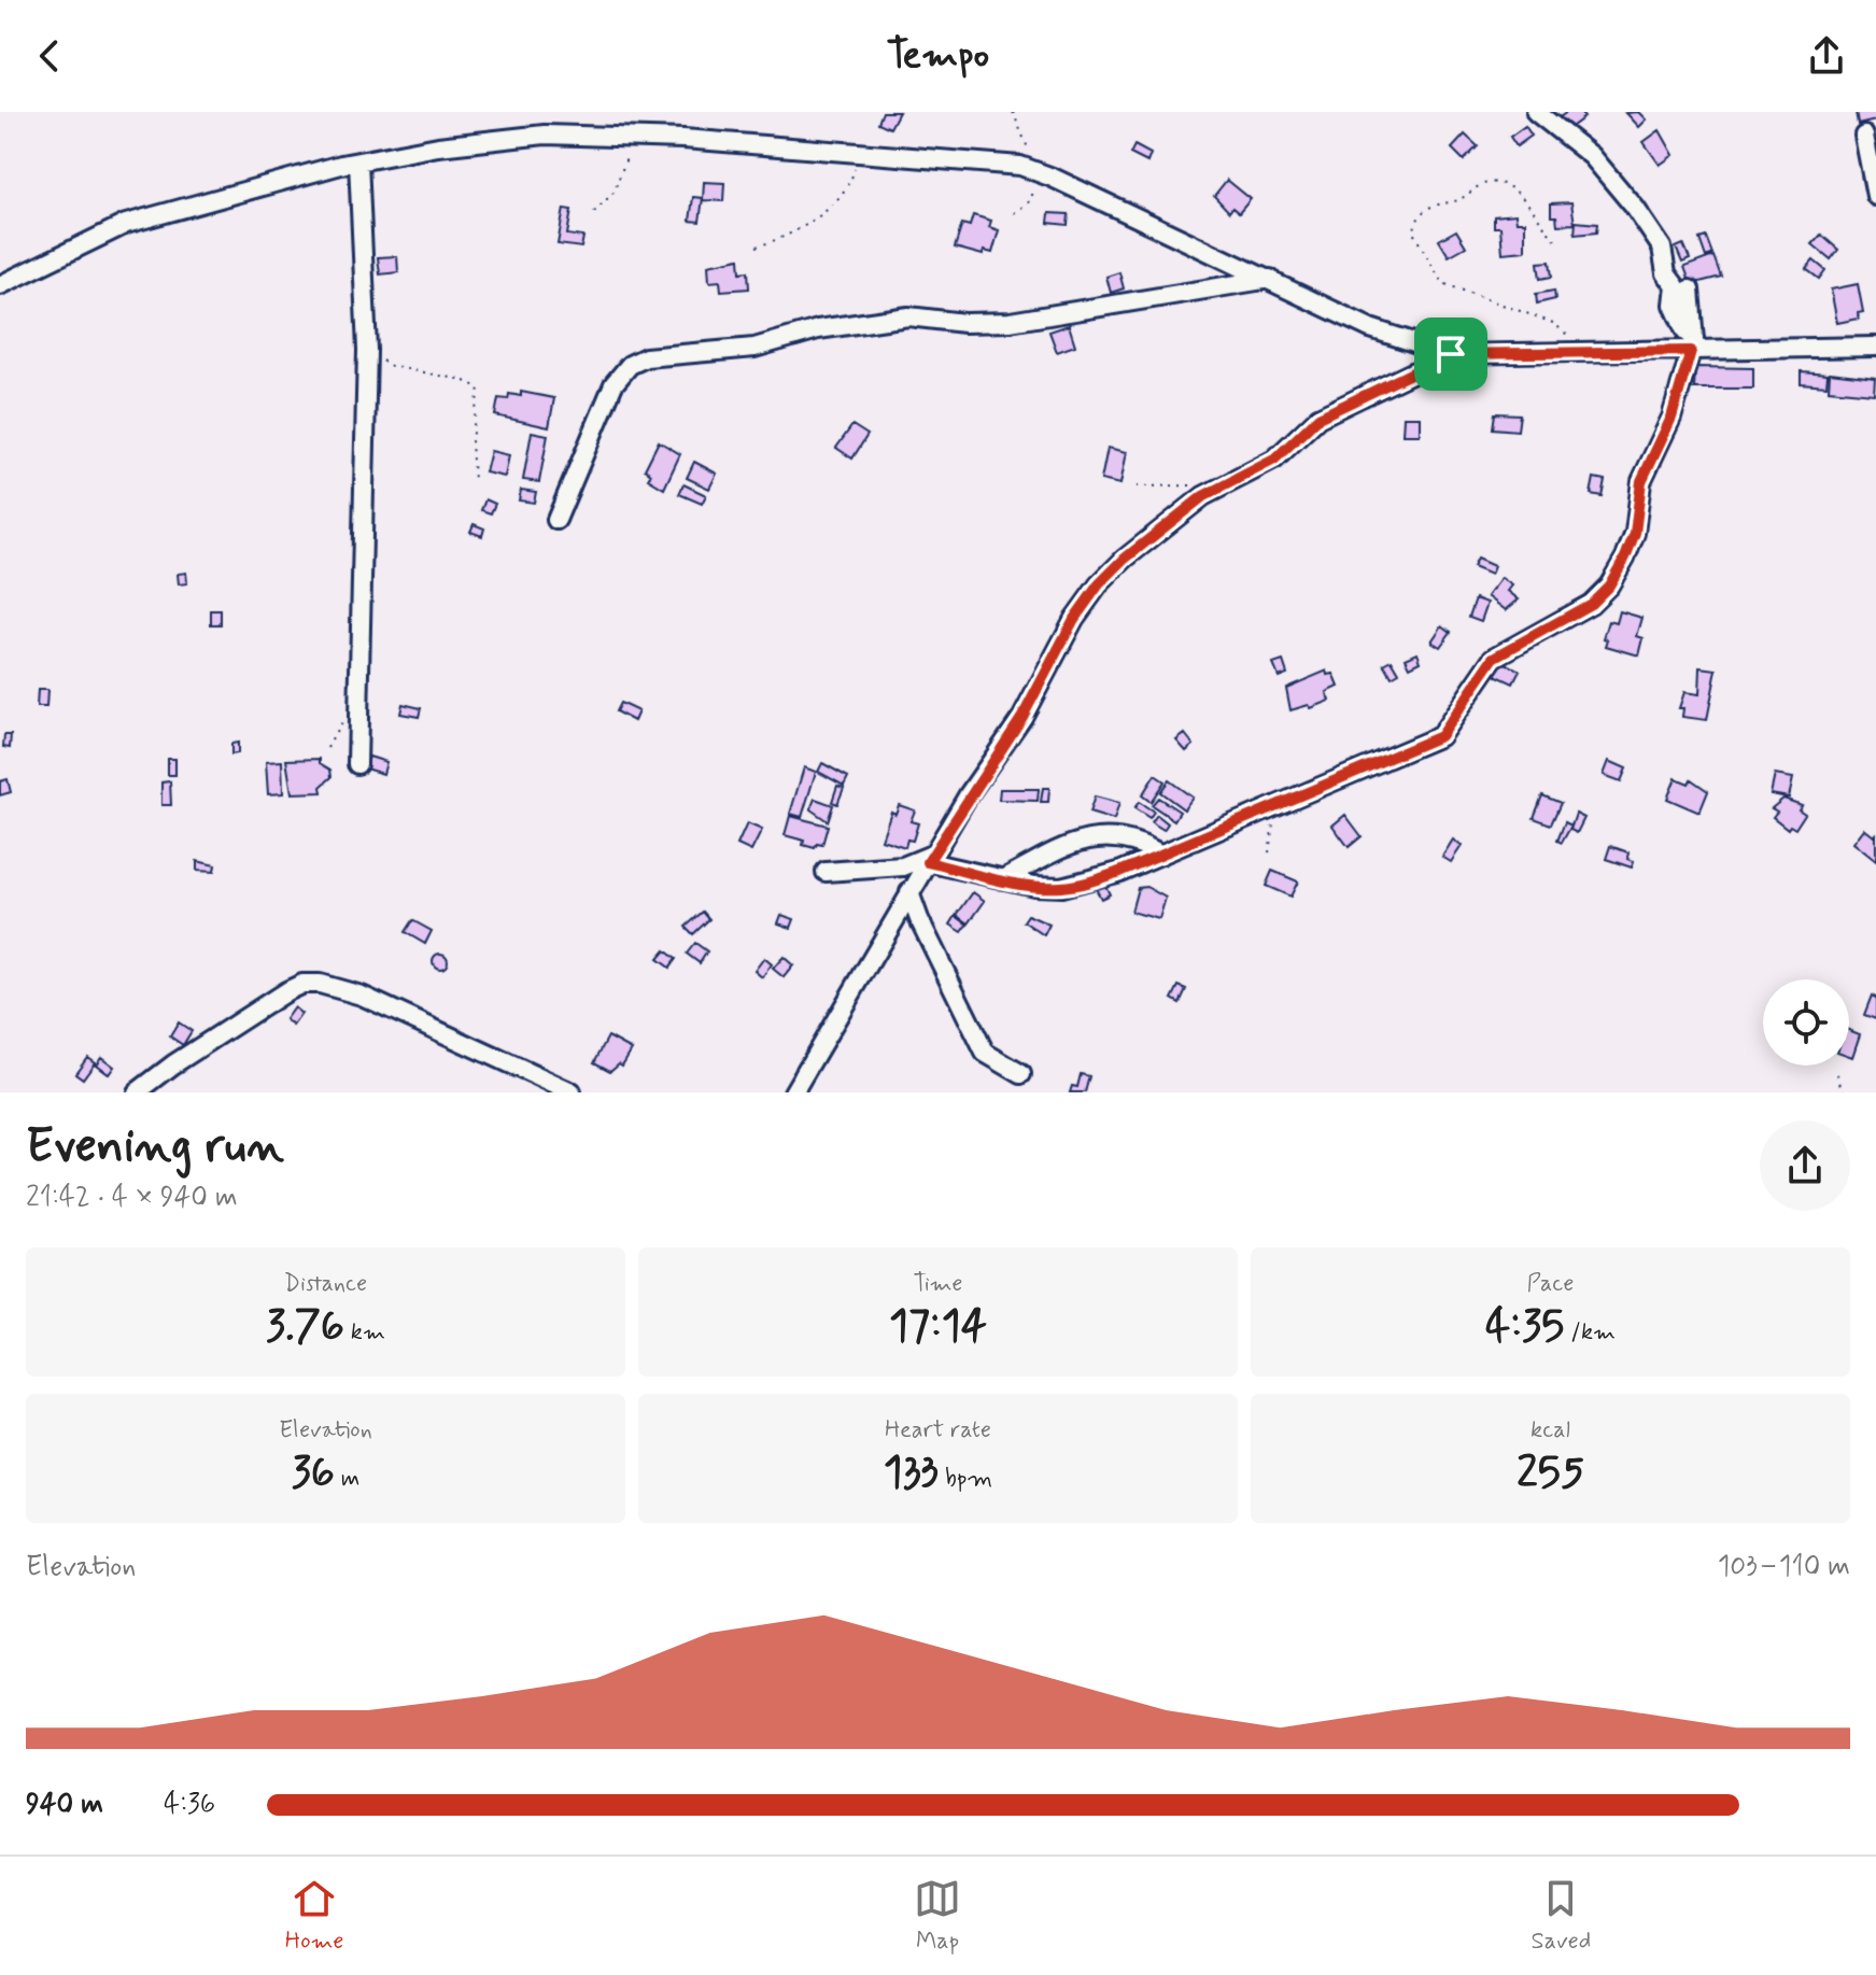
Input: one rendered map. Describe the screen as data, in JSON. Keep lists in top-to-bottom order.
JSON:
{
  "page": {
    "header": "Tempo",
    "heading": ["Evening run", "21:42 · 4 × 940 m"],
    "stats": [
      ["Distance", "3.76 km"],
      ["Time", "17:14"],
      ["Pace", "4:35 /km"],
      ["Elevation", "36 m"],
      ["Heart rate", "133 bpm"],
      ["kcal", "255"]
    ],
    "chart": ["Elevation", "103–110 m"],
    "list": [
      {
        "name": "940 m",
        "note": "4:36"
      }
    ],
    "tabs": ["Home", "Map", "Saved"]
  }
}
